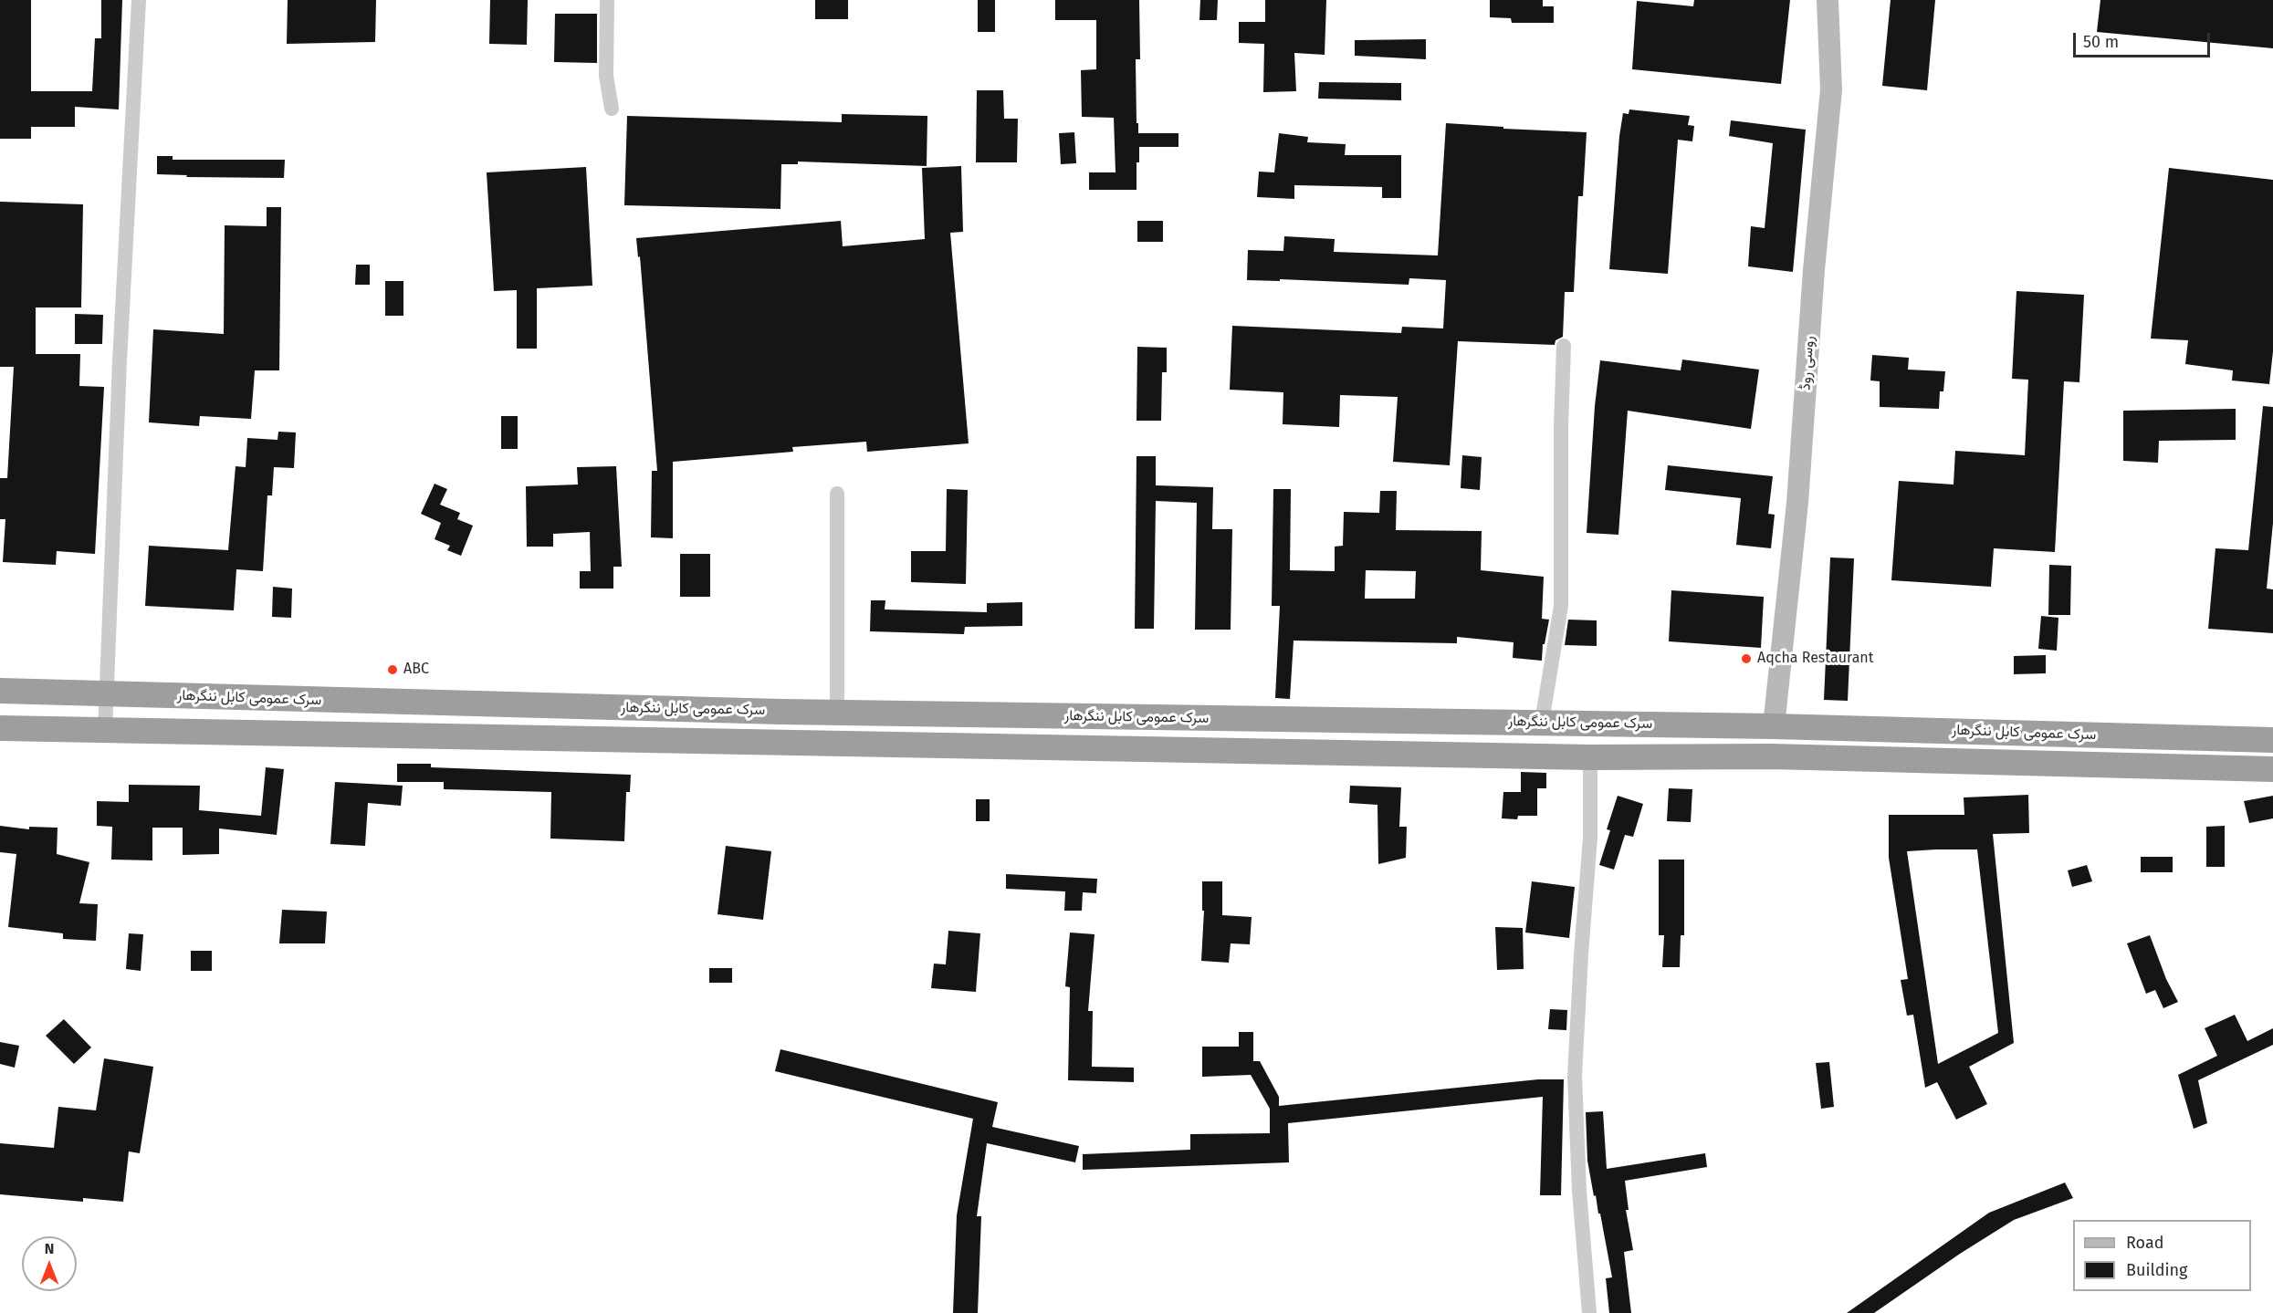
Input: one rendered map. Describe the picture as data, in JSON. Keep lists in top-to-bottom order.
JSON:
{
  "streets": {
    "highway": ["سرک عمومی کابل ننگرهار"],
    "main road": ["روسی روڈ"]
  },
  "crossings": [
    ["روسی روڈ", "سرک عمومی کابل ننگرهار"]
  ],
  "places": ["Aqcha Restaurant", "ABC"],
  "legend": ["Road", "Building"],
  "scale_bar": "50 m",
  "north": "top"
}
